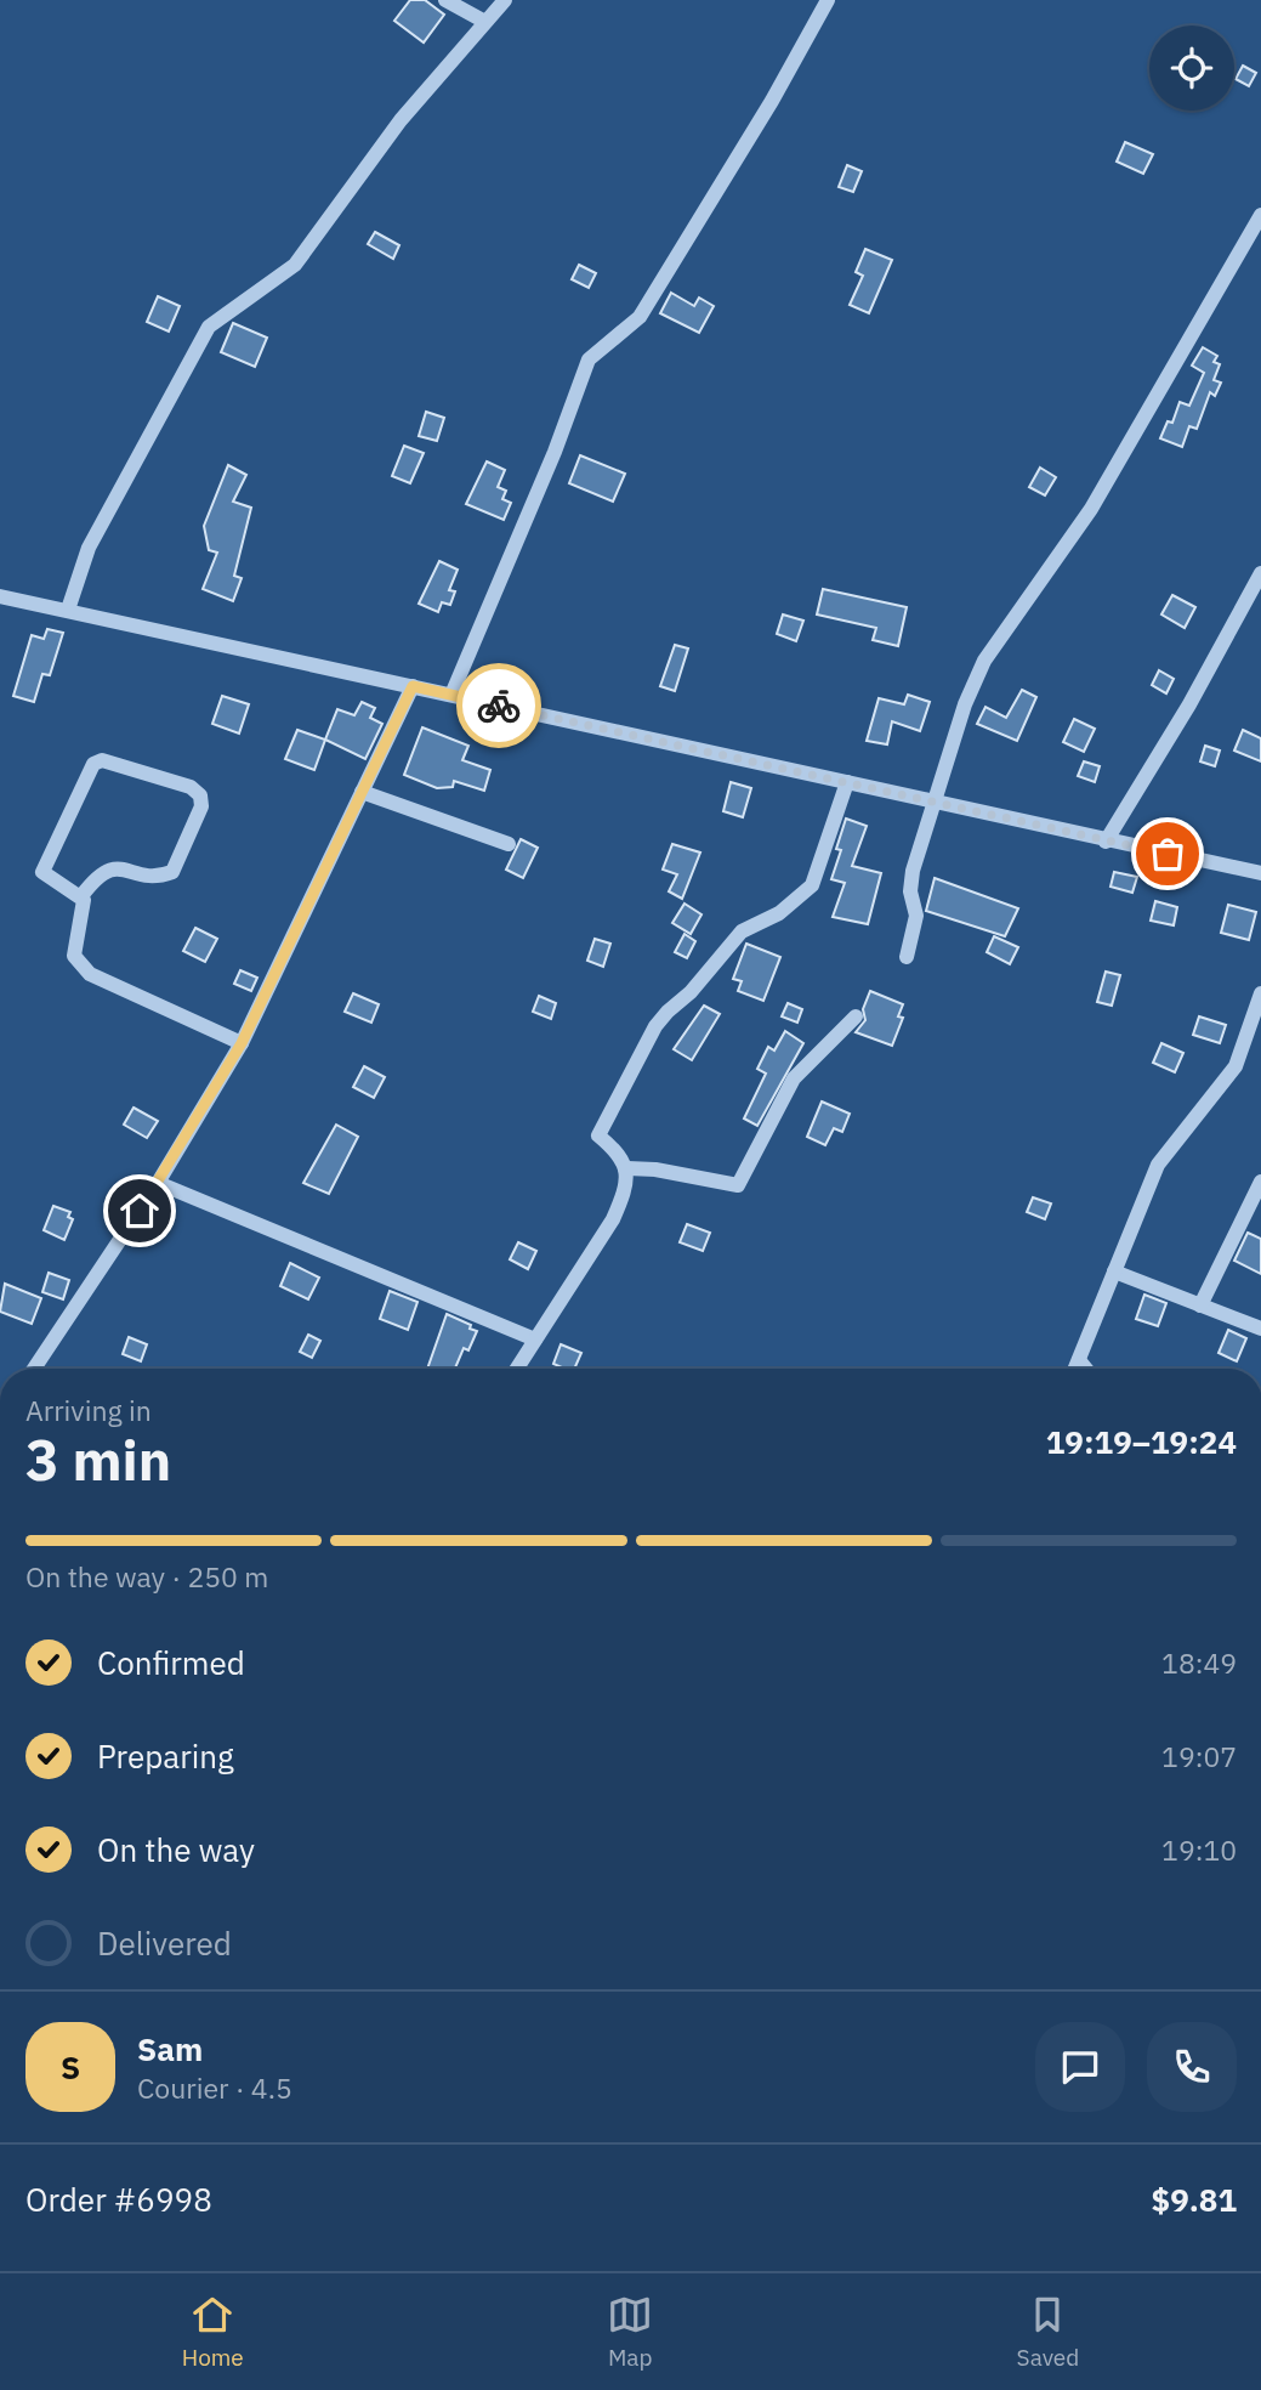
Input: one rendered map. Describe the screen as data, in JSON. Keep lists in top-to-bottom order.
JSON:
{
  "page": {
    "heading": ["3 min", "Arriving in", "19:19–19:24"],
    "panel": [
      "Sam",
      "Courier · 4.5",
      "Order #6998",
      "$9.81"
    ],
    "bar": "On the way · 250 m",
    "list": [
      ["Confirmed", "18:49"],
      ["Preparing", "19:07"],
      ["On the way", "19:10"],
      "Delivered"
    ],
    "round": "S",
    "tabs": ["Home", "Map", "Saved"]
  }
}
